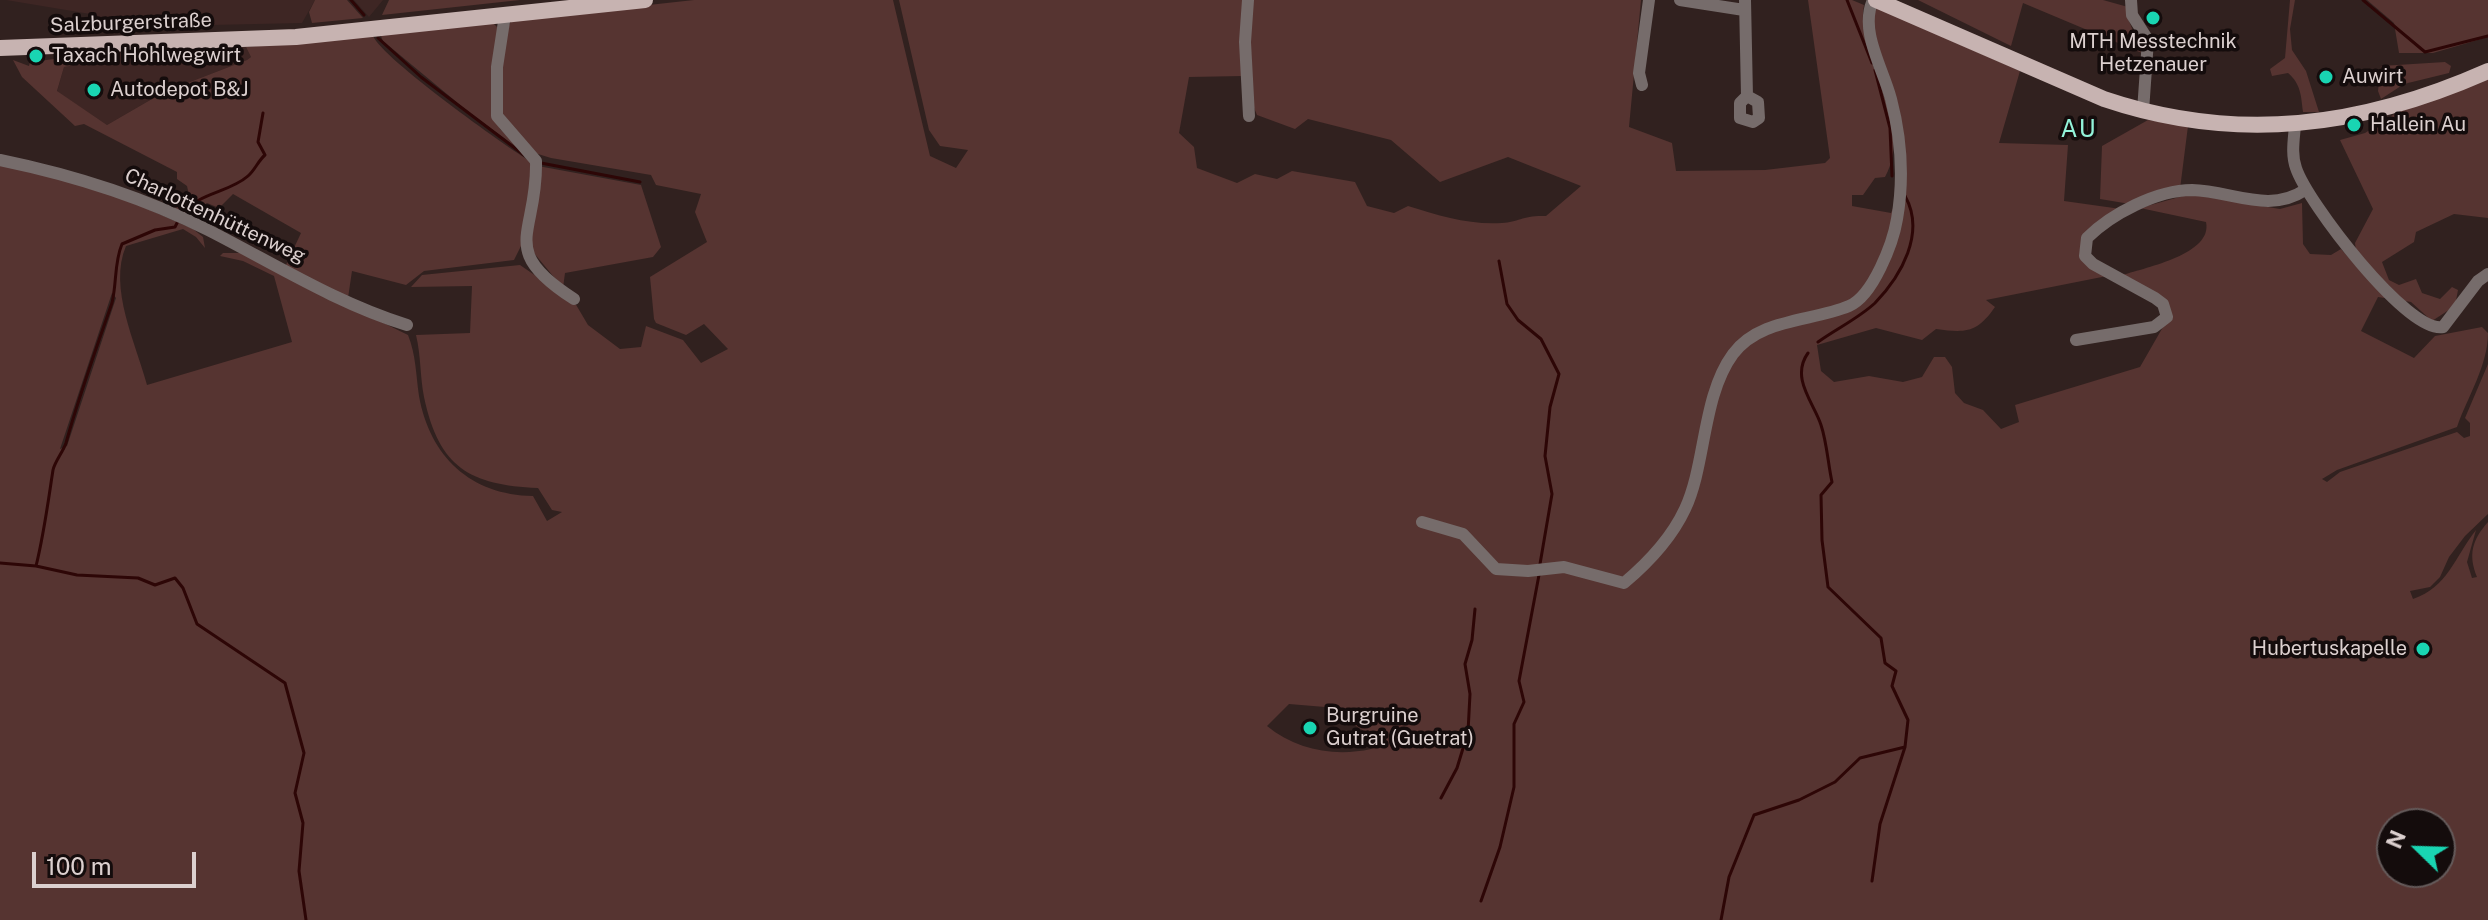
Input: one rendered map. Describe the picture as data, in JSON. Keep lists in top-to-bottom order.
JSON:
{
  "streets": {
    "main road": ["Salzburgerstraße"],
    "street": ["Charlottenhüttenweg"]
  },
  "districts": ["AU"],
  "places": [
    "MTH Messtechnik Hetzenauer",
    "Taxach Hohlwegwirt",
    "Auwirt",
    "Autodepot B&J",
    "Hallein Au",
    "Hubertuskapelle",
    "Burgruine Gutrat (Guetrat)"
  ],
  "scale_bar": "100 m",
  "north": "top left"
}
